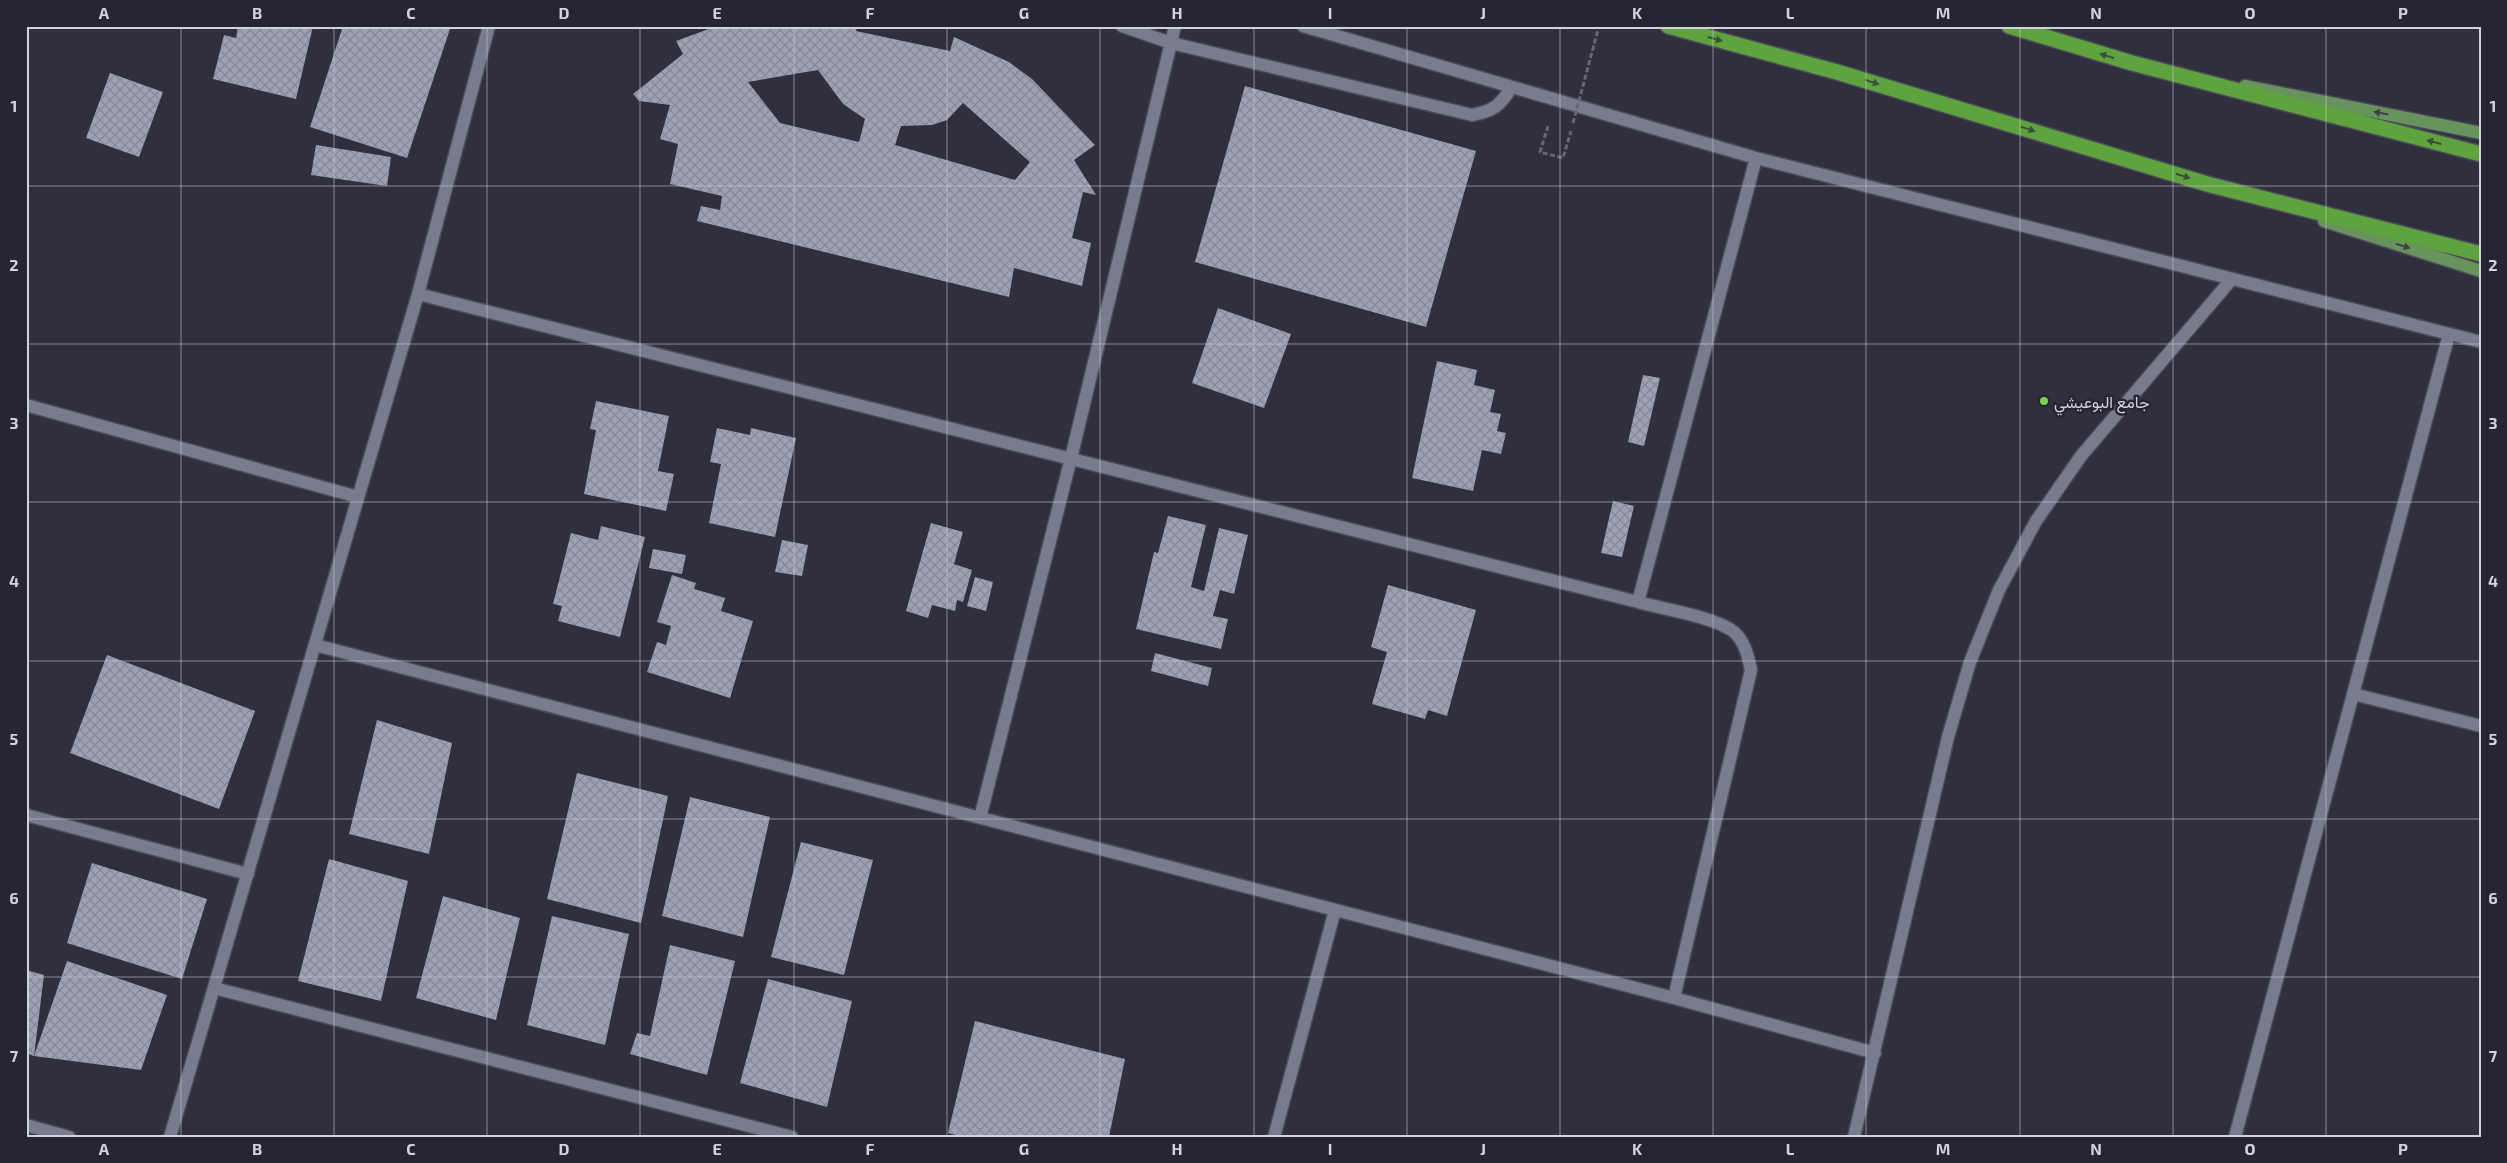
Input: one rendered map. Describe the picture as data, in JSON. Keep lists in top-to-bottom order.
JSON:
{
  "places": ["جامع البوعيشي"],
  "grid": {
    "columns": [
      "A",
      "B",
      "C",
      "D",
      "E",
      "F",
      "G",
      "H",
      "I",
      "J",
      "K",
      "L",
      "M",
      "N",
      "O",
      "P"
    ],
    "rows": [
      "1",
      "2",
      "3",
      "4",
      "5",
      "6",
      "7"
    ]
  }
}
